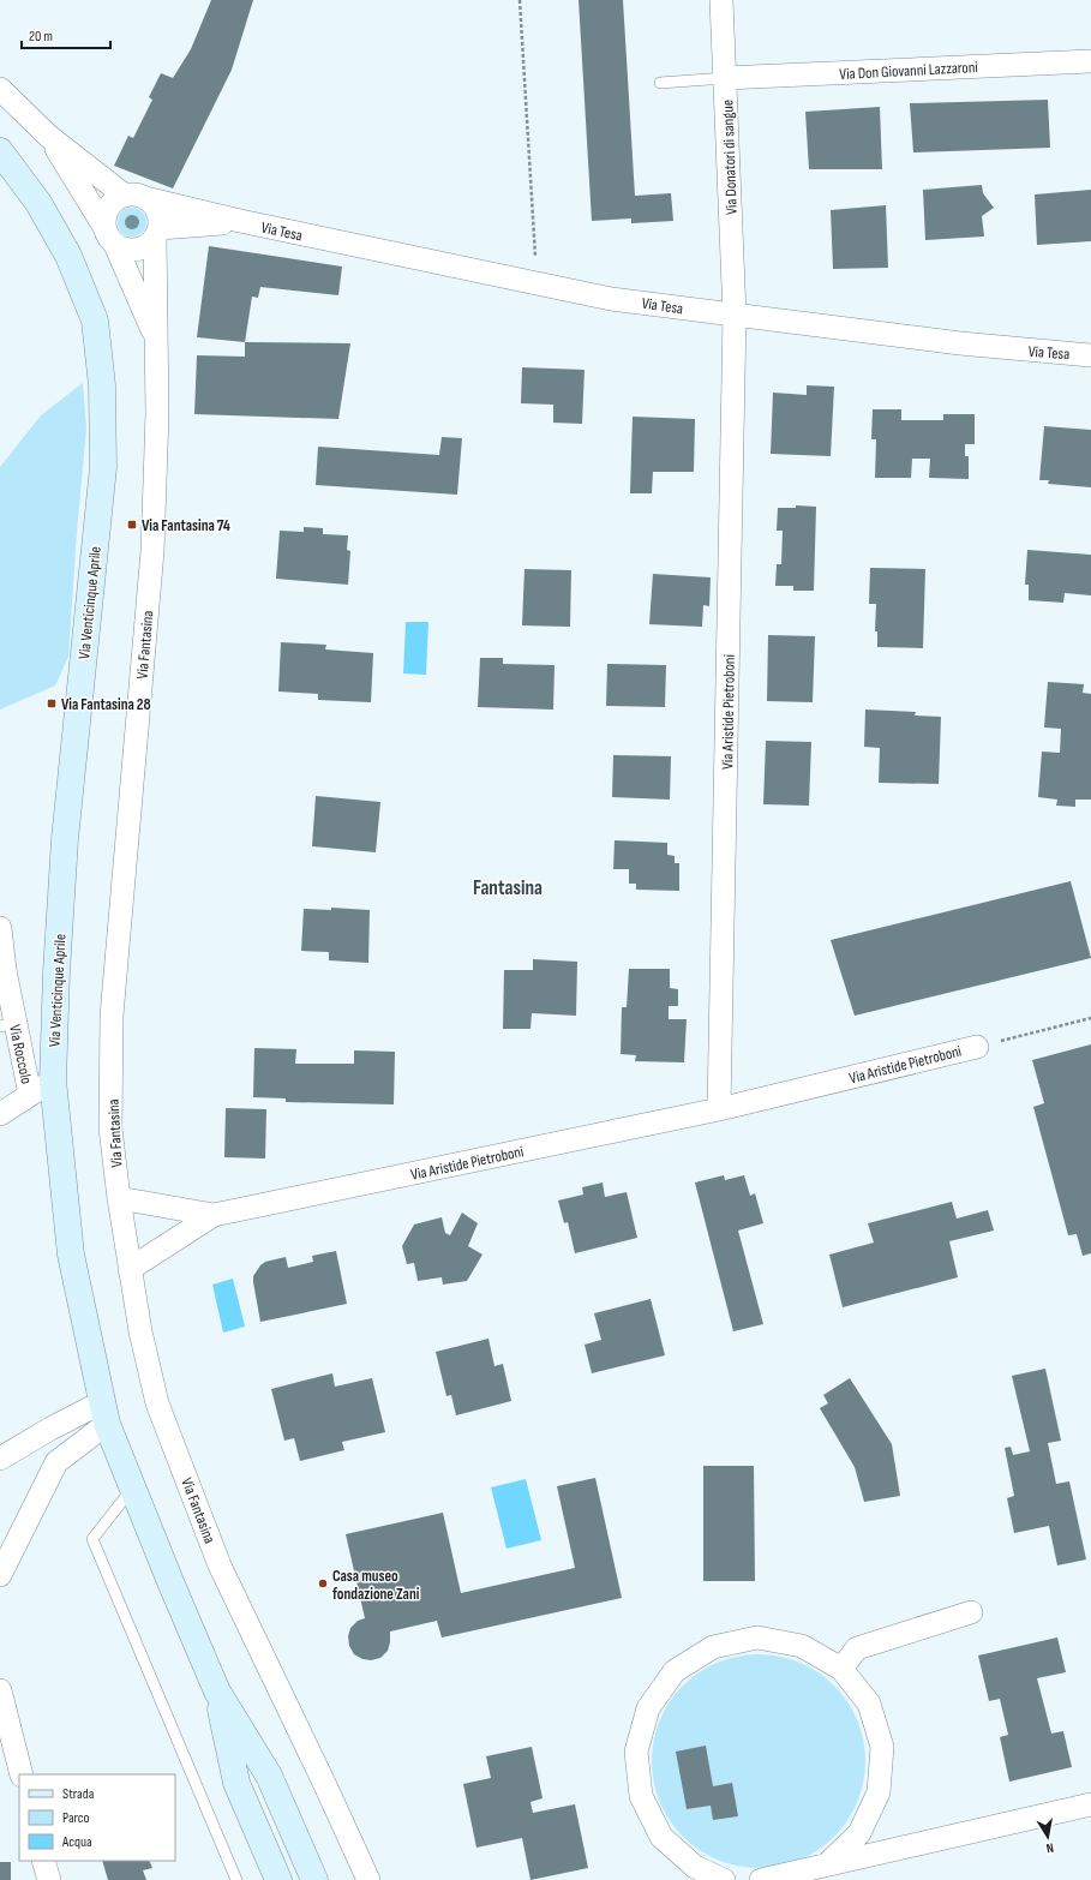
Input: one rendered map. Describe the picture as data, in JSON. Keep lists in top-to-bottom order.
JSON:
{
  "streets": {
    "street": [
      "Via Don Giovanni Lazzaroni",
      "Via Donatori di sangue",
      "Via Tesa",
      "Via Venticinque Aprile",
      "Via Fantasina",
      "Via Aristide Pietroboni",
      "Via Roccolo"
    ]
  },
  "crossings": [
    ["Via Don Giovanni Lazzaroni", "Via Donatori di sangue"],
    ["Via Donatori di sangue", "Via Tesa"],
    ["Via Donatori di sangue", "Via Aristide Pietroboni"],
    ["Via Tesa", "Via Fantasina"],
    ["Via Tesa", "Via Aristide Pietroboni"],
    ["Via Fantasina", "Via Aristide Pietroboni"]
  ],
  "districts": ["Fantasina"],
  "places": {
    "transit": ["Via Fantasina 74", "Via Fantasina 28"],
    "other": ["Casa museo fondazione Zani"]
  },
  "legend": ["Strada", "Parco", "Acqua"],
  "scale_bar": "20 m",
  "north": "bottom"
}
